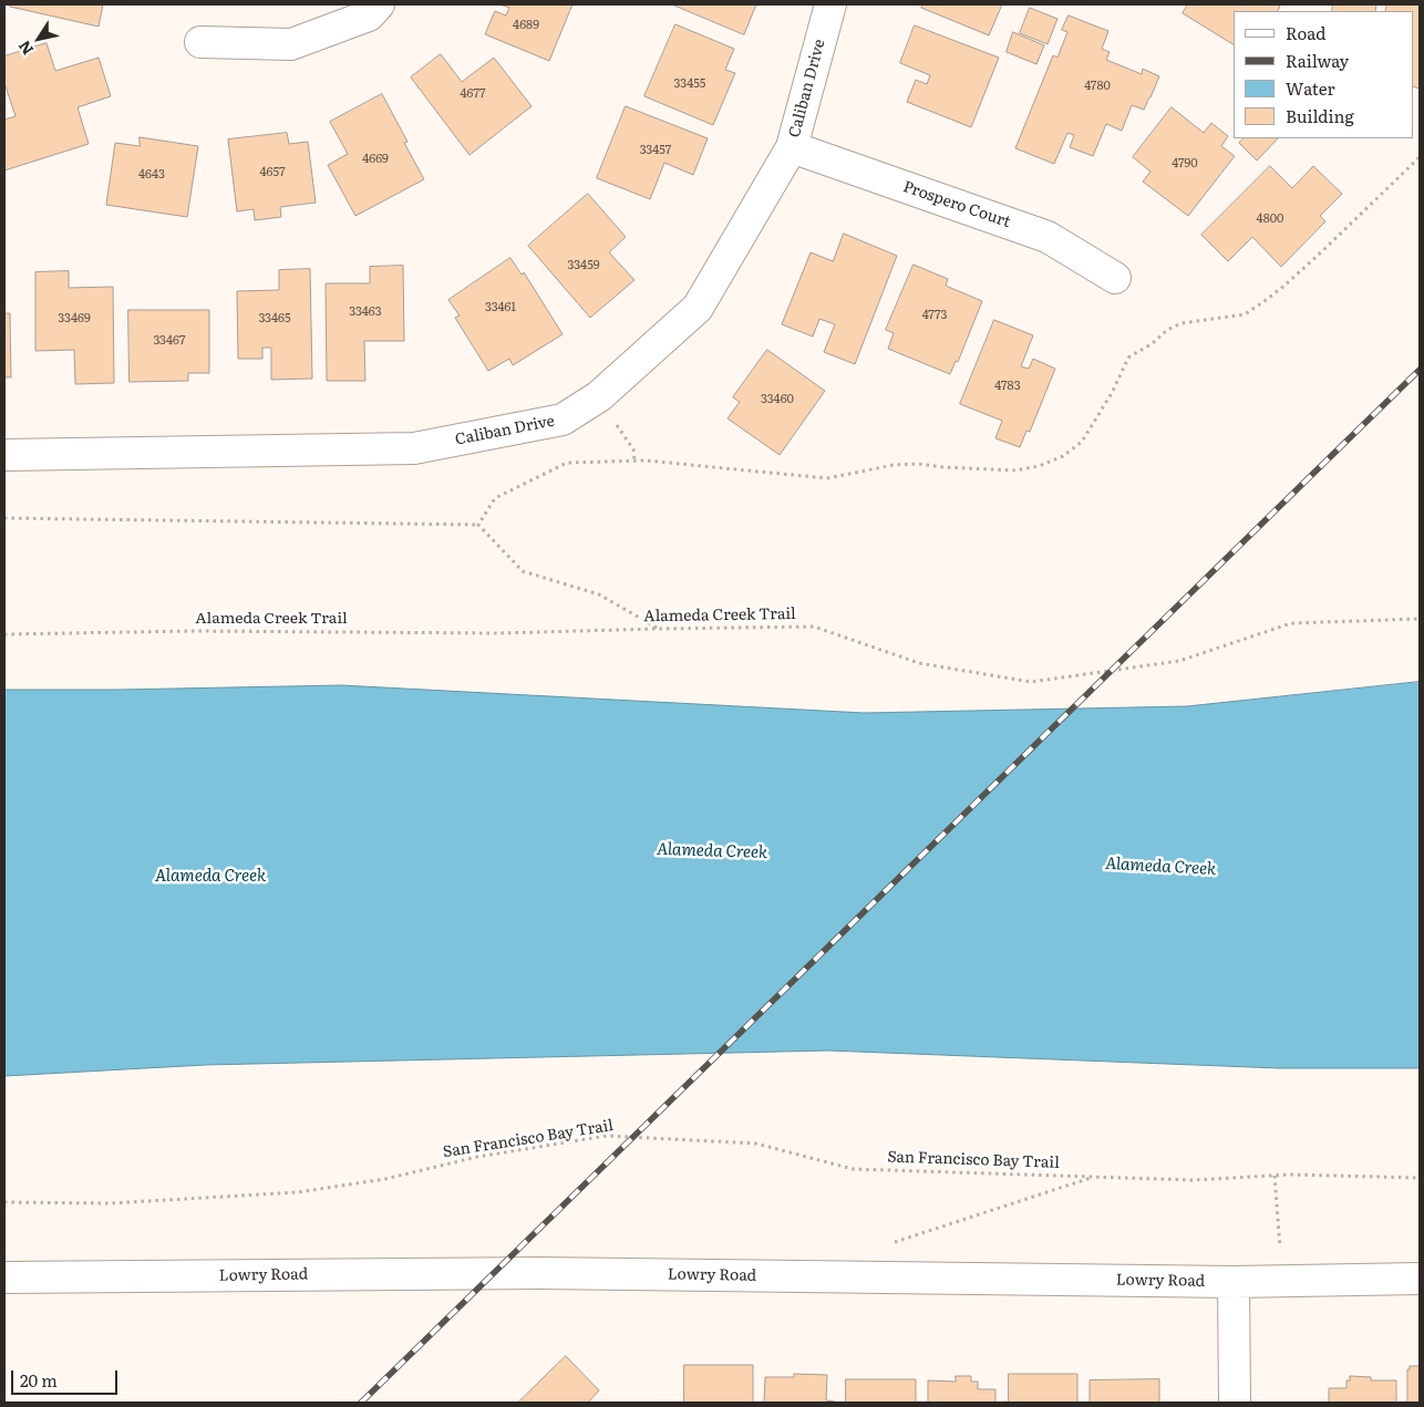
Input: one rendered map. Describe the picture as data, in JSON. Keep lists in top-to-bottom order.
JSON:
{
  "streets": {
    "street": ["Caliban Drive", "Prospero Court", "Lowry Road"],
    "path": ["Alameda Creek Trail", "San Francisco Bay Trail"]
  },
  "crossings": [
    ["Caliban Drive", "Prospero Court"]
  ],
  "water": ["Alameda Creek"],
  "house_numbers": [
    "4689",
    "33455",
    "4780",
    "4677",
    "33457",
    "4669",
    "4790",
    "4657",
    "4643",
    "4800",
    "33459",
    "33461",
    "33463",
    "4773",
    "33469",
    "33465",
    "33467",
    "4783",
    "33460"
  ],
  "legend": [
    "Road",
    "Railway",
    "Water",
    "Building"
  ],
  "scale_bar": "20 m",
  "north": "bottom left"
}
